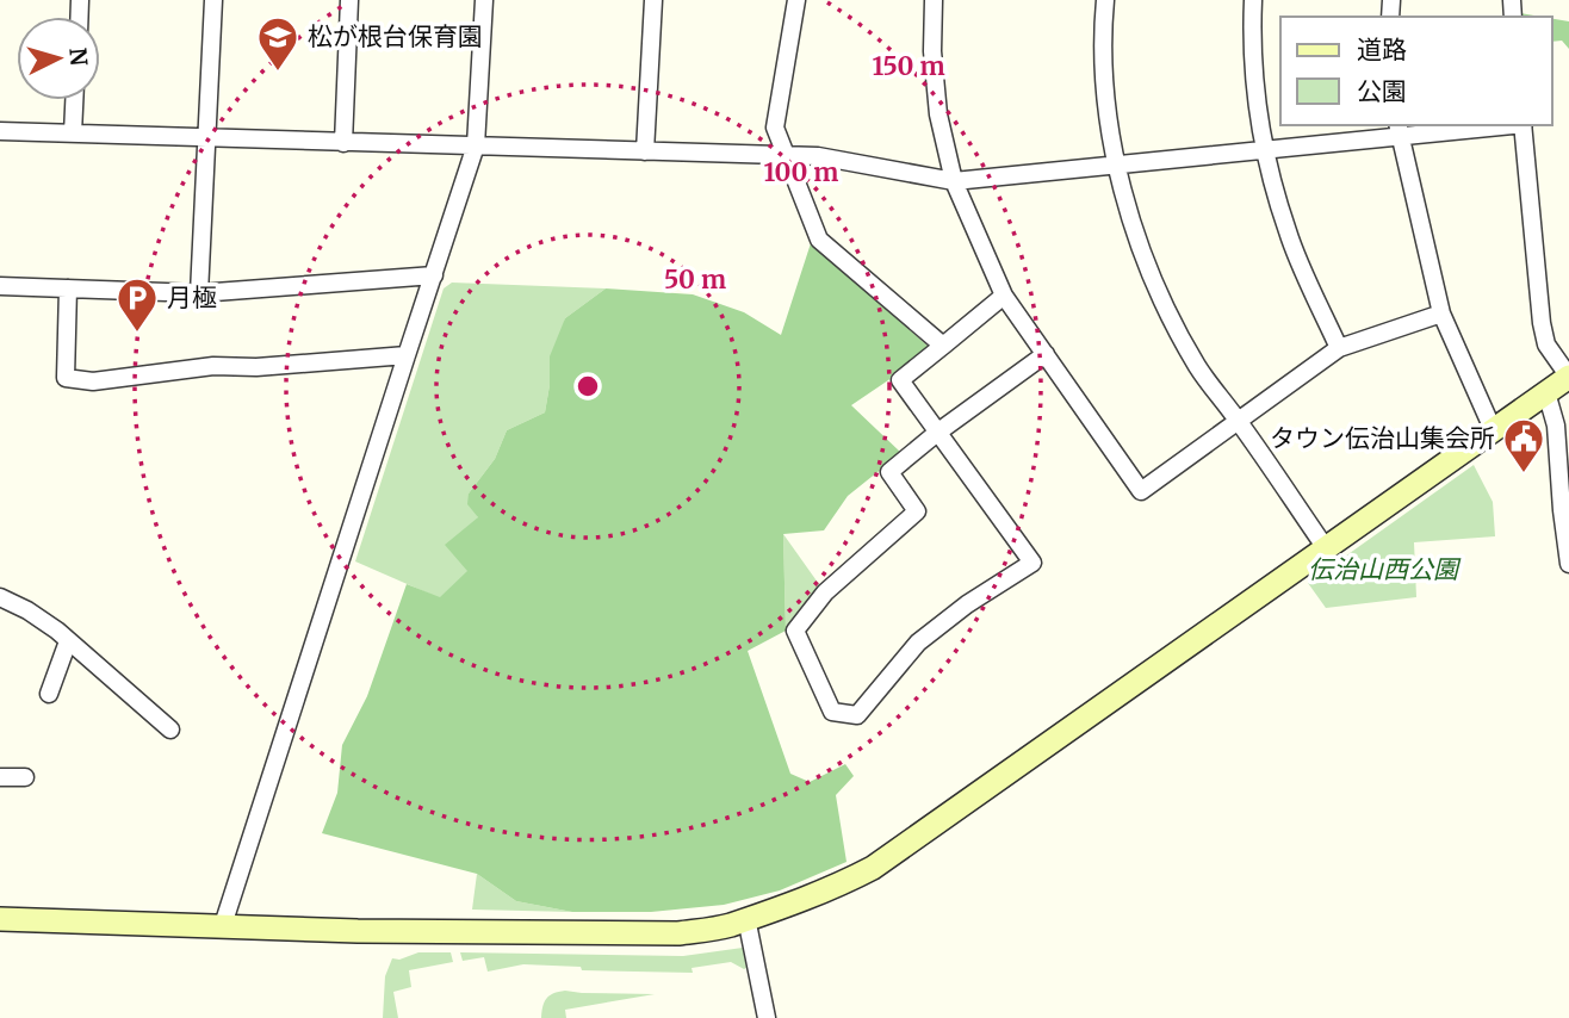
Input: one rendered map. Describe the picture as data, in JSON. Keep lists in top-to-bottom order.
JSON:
{
  "parks": ["伝治山西公園"],
  "places": {
    "school or university": ["松が根台保育園"],
    "parking": ["月極"],
    "public building": ["タウン伝治山集会所"]
  },
  "legend": ["道路", "公園"],
  "north": "right",
  "rings": ["150 m", "100 m", "50 m"]
}
